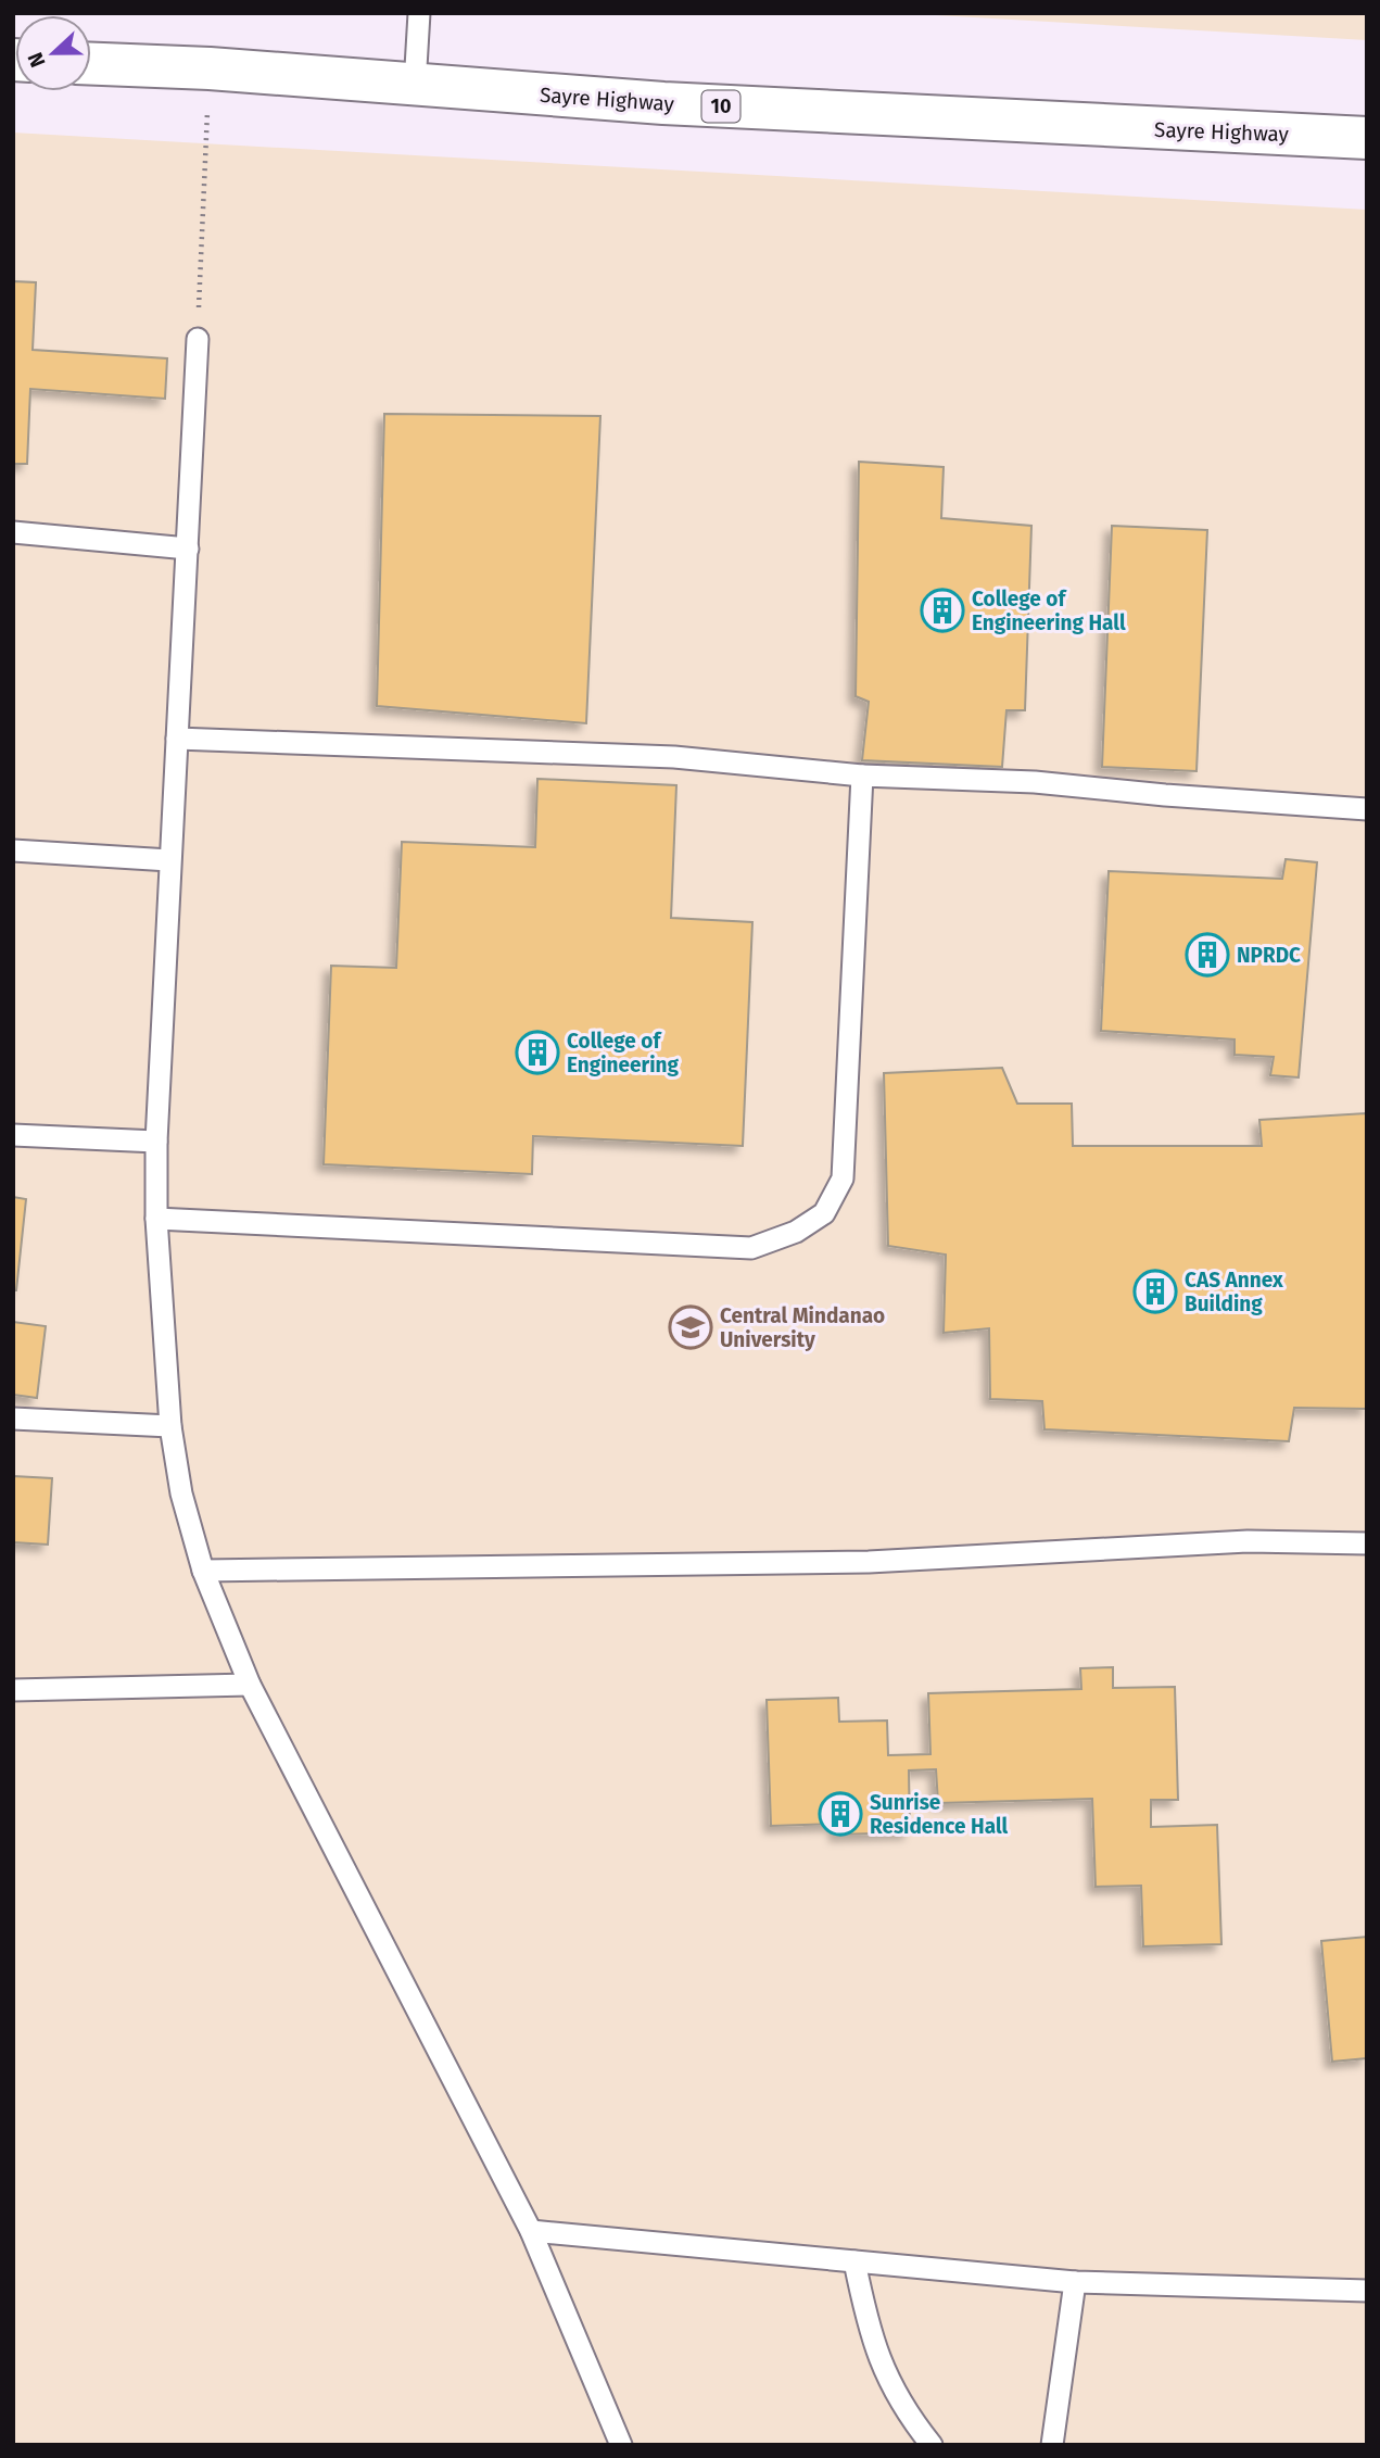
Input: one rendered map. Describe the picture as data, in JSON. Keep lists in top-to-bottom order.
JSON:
{
  "streets": {
    "highway": ["Sayre Highway", "10"]
  },
  "places": {
    "building": [
      "College of Engineering Hall",
      "NPRDC",
      "College of Engineering",
      "CAS Annex Building",
      "Sunrise Residence Hall"
    ],
    "school or university": ["Central Mindanao University"]
  },
  "north": "left"
}
